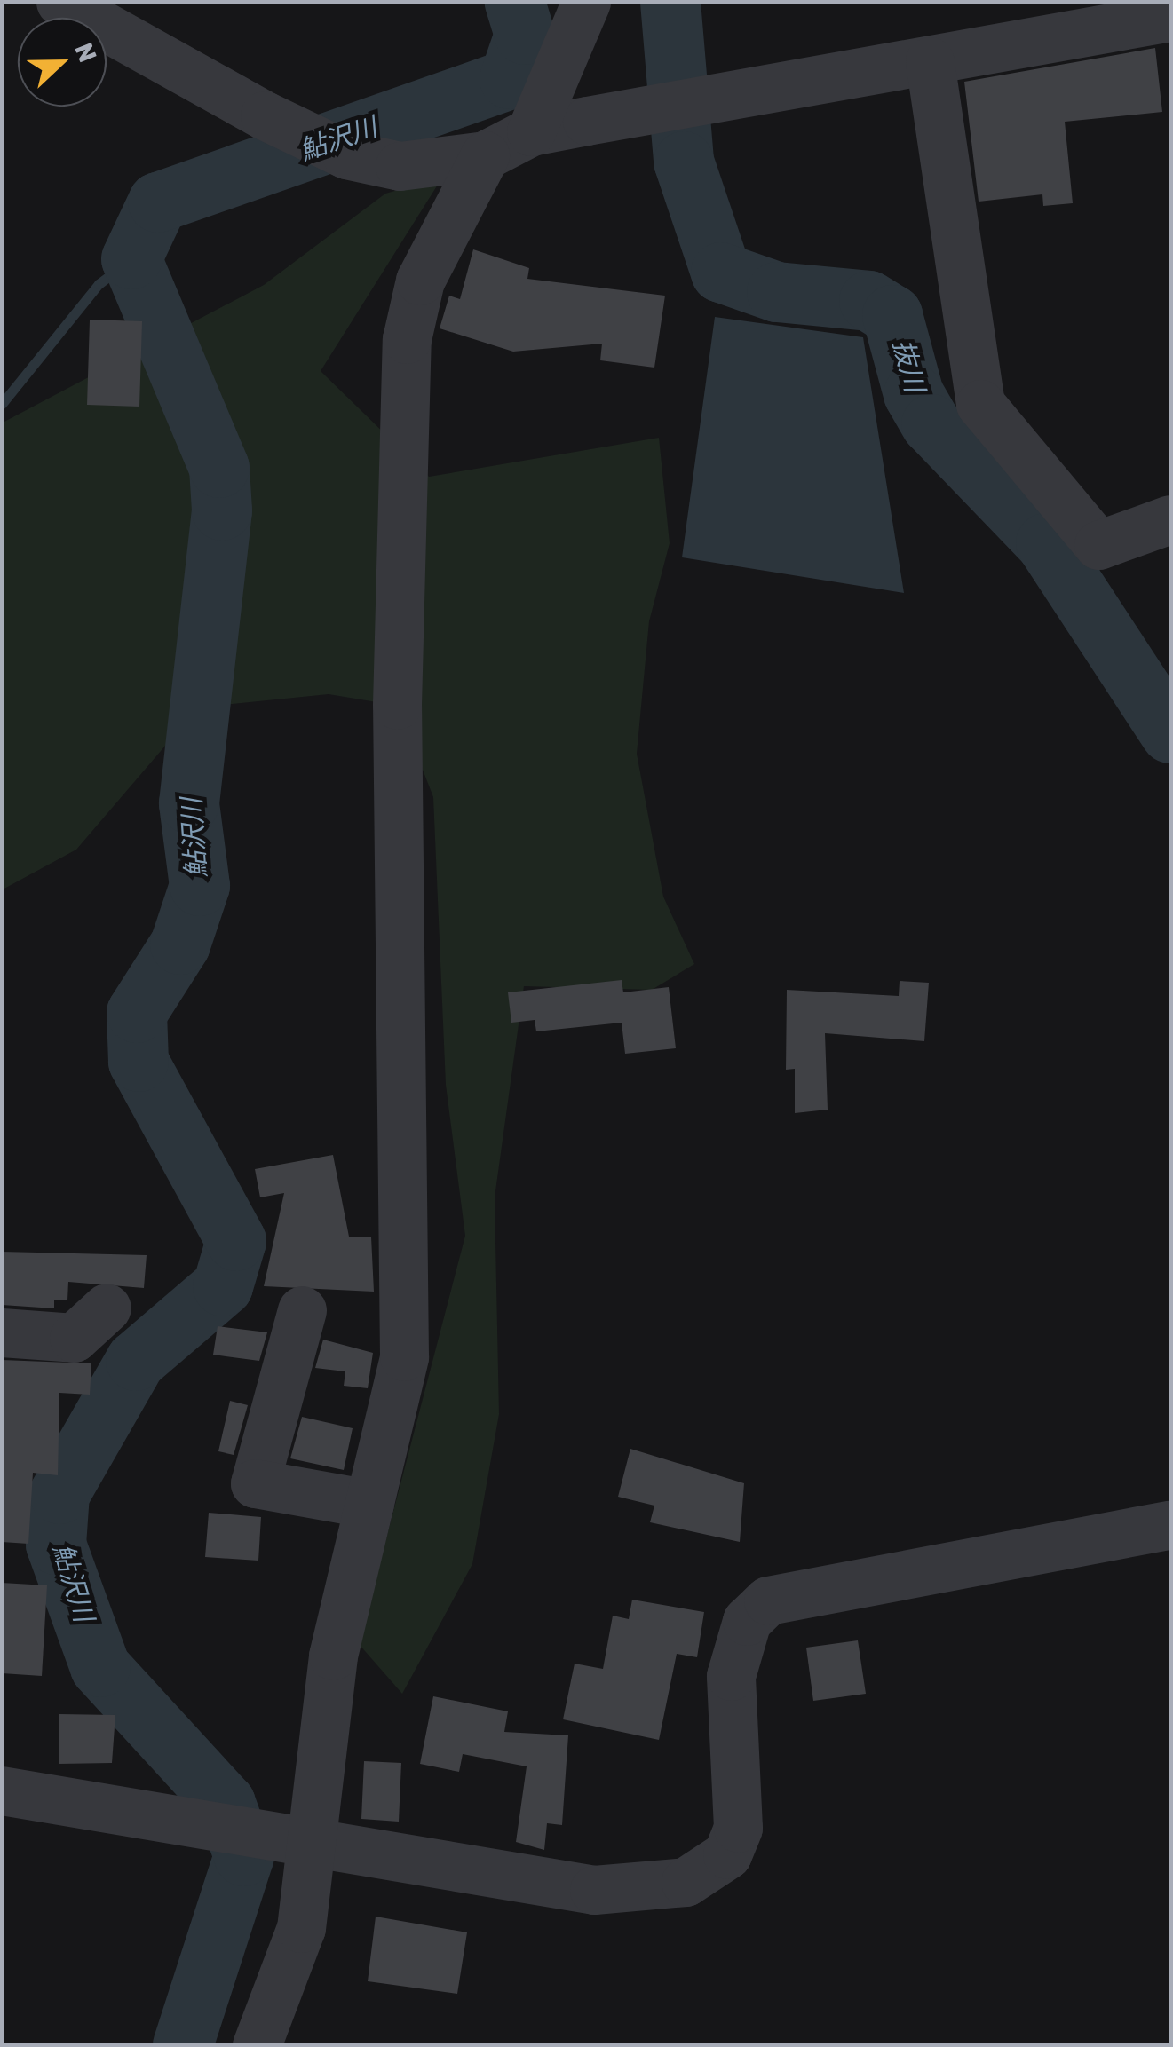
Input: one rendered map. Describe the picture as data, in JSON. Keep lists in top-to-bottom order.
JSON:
{
  "water": ["鮎沢川", "抜川"],
  "north": "right"
}
